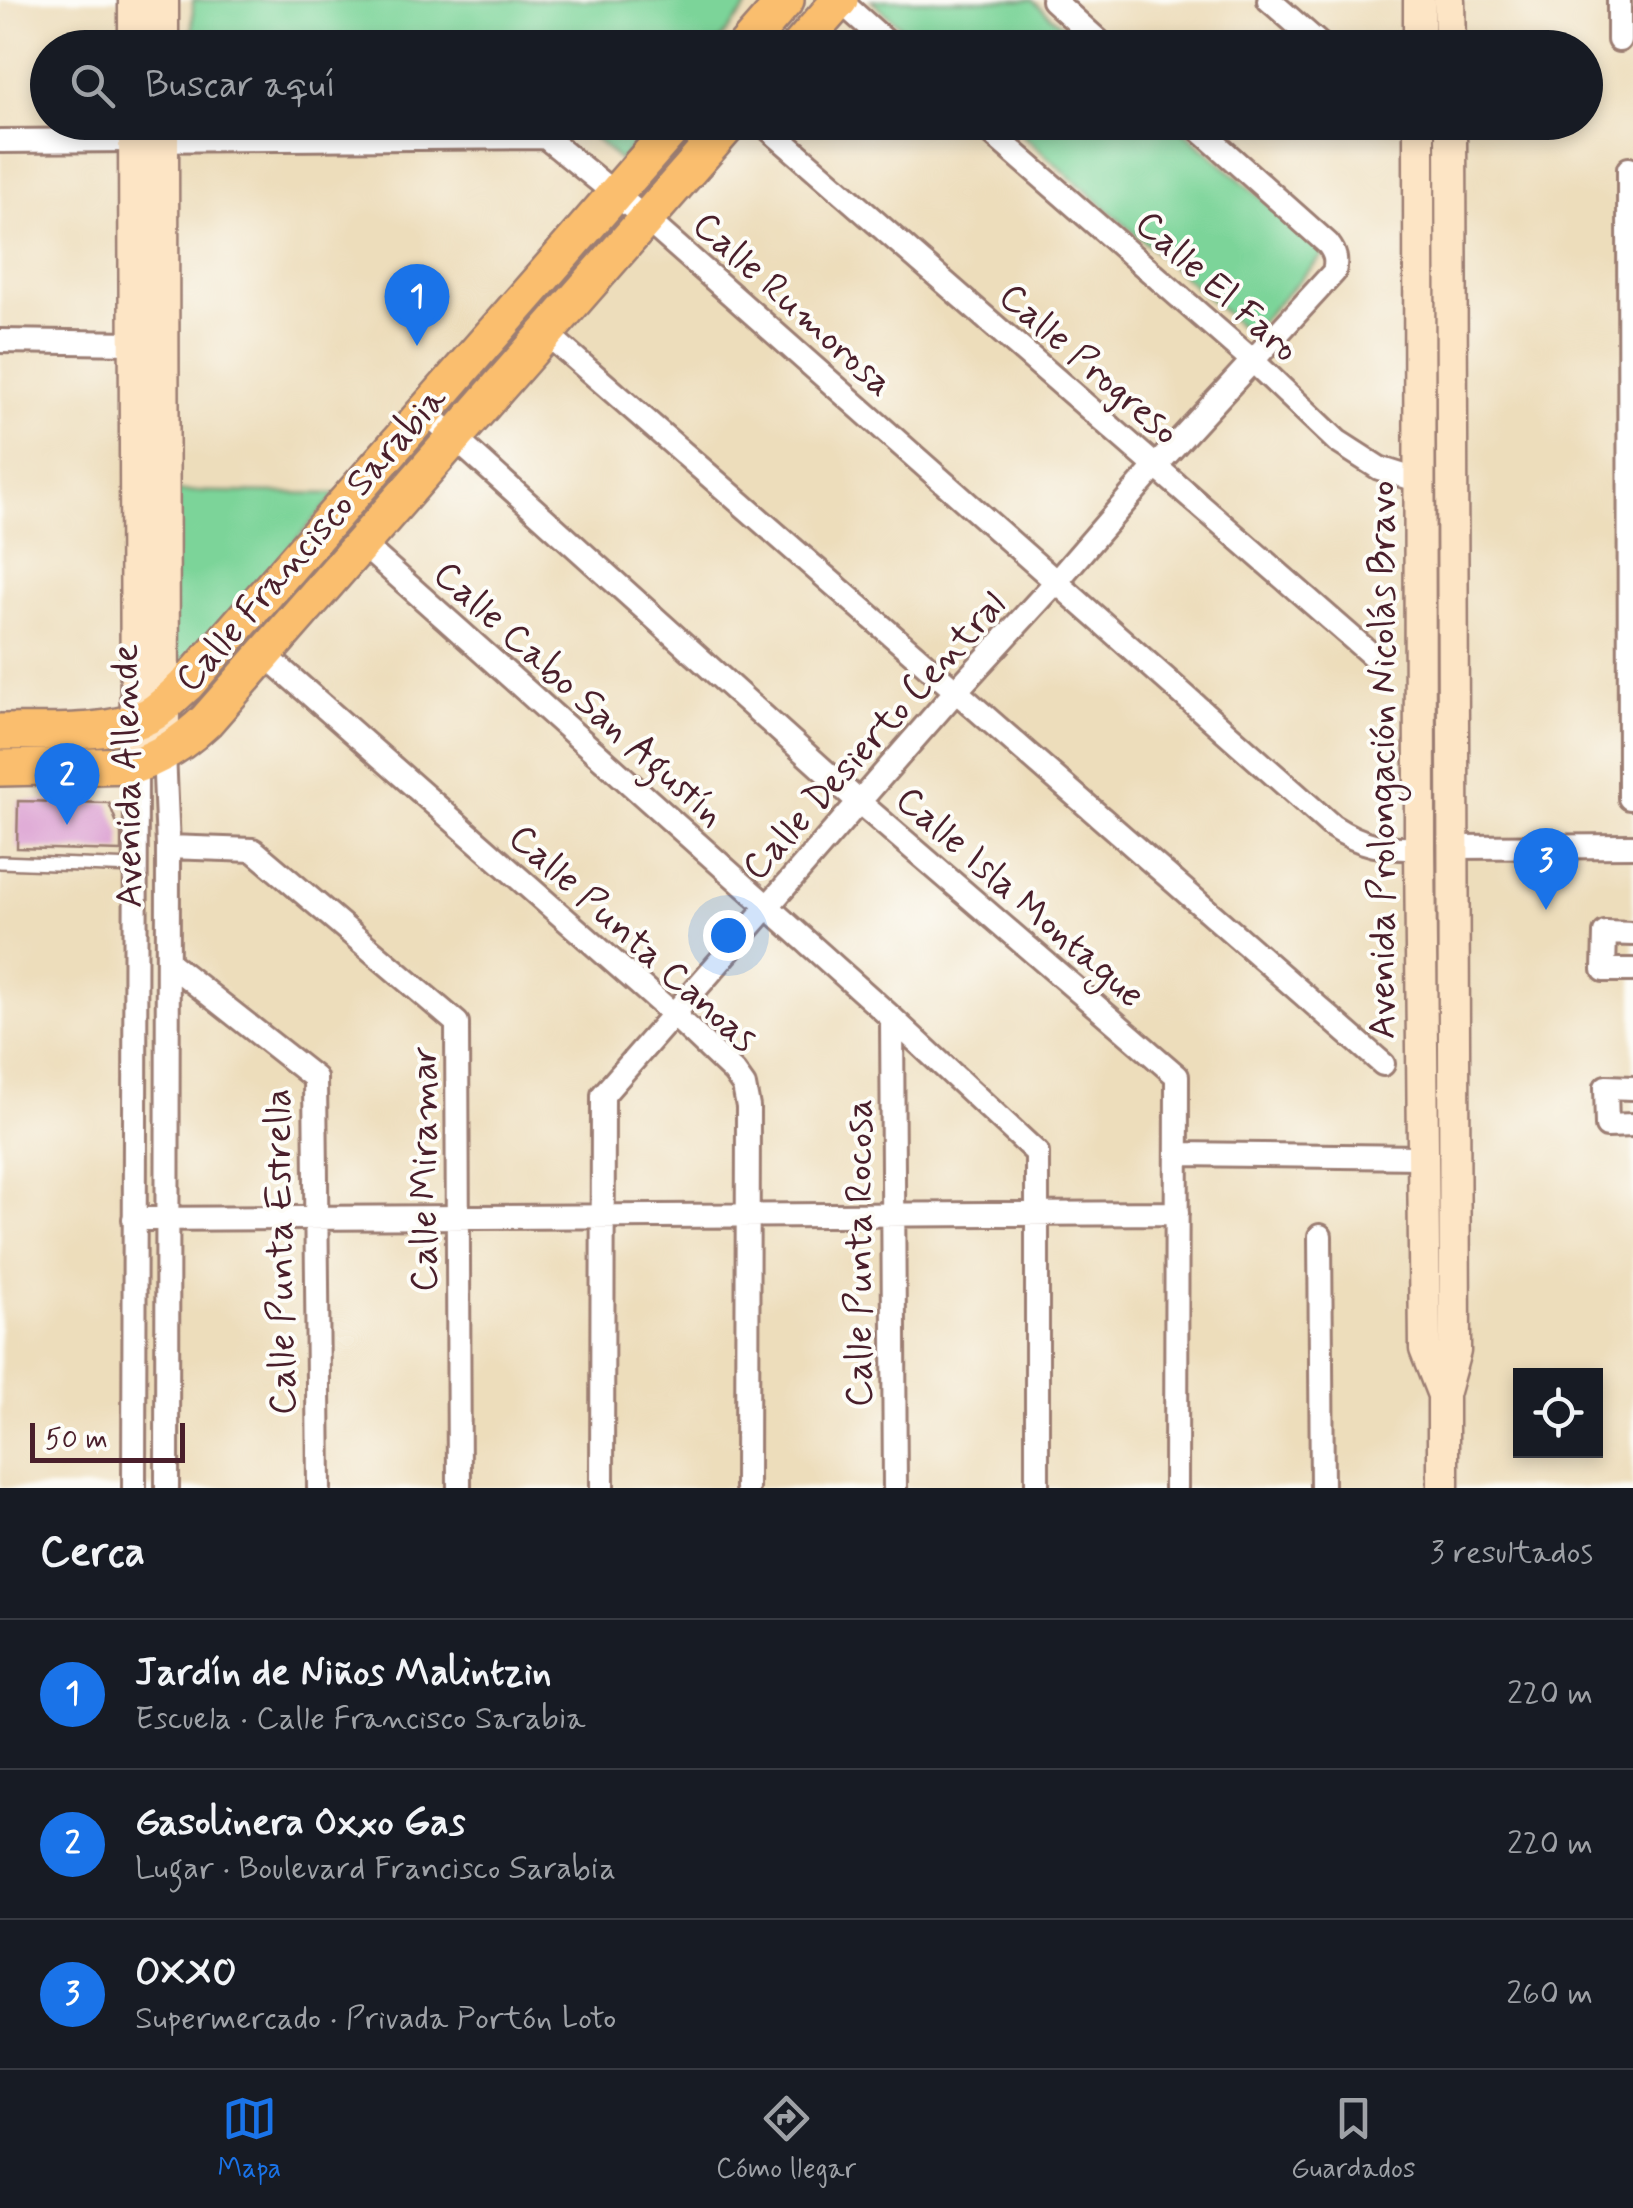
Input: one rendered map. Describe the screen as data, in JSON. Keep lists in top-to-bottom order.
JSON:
{
  "streets": {
    "main road": ["Calle Francisco Sarabia", "Avenida Prolongación Nicolás Bravo", "Avenida Allende"],
    "street": [
      "Calle El Faro",
      "Calle Rumorosa",
      "Calle Progreso",
      "Calle Cabo San Agustín",
      "Calle Desierto Central",
      "Calle Isla Montague",
      "Calle Punta Canoas",
      "Calle Miramar",
      "Calle Punta Estrella",
      "Calle Punta Rocosa"
    ]
  },
  "crossings": [
    ["Calle El Faro", "Calle Desierto Central"],
    ["Calle El Faro", "Avenida Prolongación Nicolás Bravo"],
    ["Calle Rumorosa", "Calle Francisco Sarabia"],
    ["Calle Rumorosa", "Calle Desierto Central"],
    ["Calle Rumorosa", "Avenida Prolongación Nicolás Bravo"],
    ["Calle Progreso", "Calle Desierto Central"],
    ["Calle Francisco Sarabia", "Calle Cabo San Agustín"],
    ["Calle Francisco Sarabia", "Avenida Allende"],
    ["Calle Francisco Sarabia", "Calle Isla Montague"],
    ["Calle Francisco Sarabia", "Calle Punta Canoas"],
    ["Calle Cabo San Agustín", "Calle Desierto Central"],
    ["Calle Cabo San Agustín", "Calle Punta Rocosa"],
    ["Calle Desierto Central", "Calle Isla Montague"],
    ["Calle Desierto Central", "Calle Punta Canoas"],
    ["Avenida Allende", "Calle Miramar"],
    ["Avenida Allende", "Calle Punta Estrella"]
  ],
  "scale_bar": "50 m",
  "page": {
    "search": "Buscar aquí",
    "pins": ["1", "2", "3"],
    "scale": "50 m",
    "heading": ["Cerca", "3 resultados"],
    "list": [
      {
        "mark": "1",
        "name": "Jardín de Niños Malintzin",
        "note": "Escuela · Calle Francisco Sarabia",
        "value": "220 m"
      },
      {
        "mark": "2",
        "name": "Gasolinera Oxxo Gas",
        "note": "Lugar · Boulevard Francisco Sarabia",
        "value": "220 m"
      },
      {
        "mark": "3",
        "name": "OXXO",
        "note": "Supermercado · Privada Portón Loto",
        "value": "260 m"
      }
    ],
    "nav": ["Mapa", "Cómo llegar", "Guardados"]
  }
}
